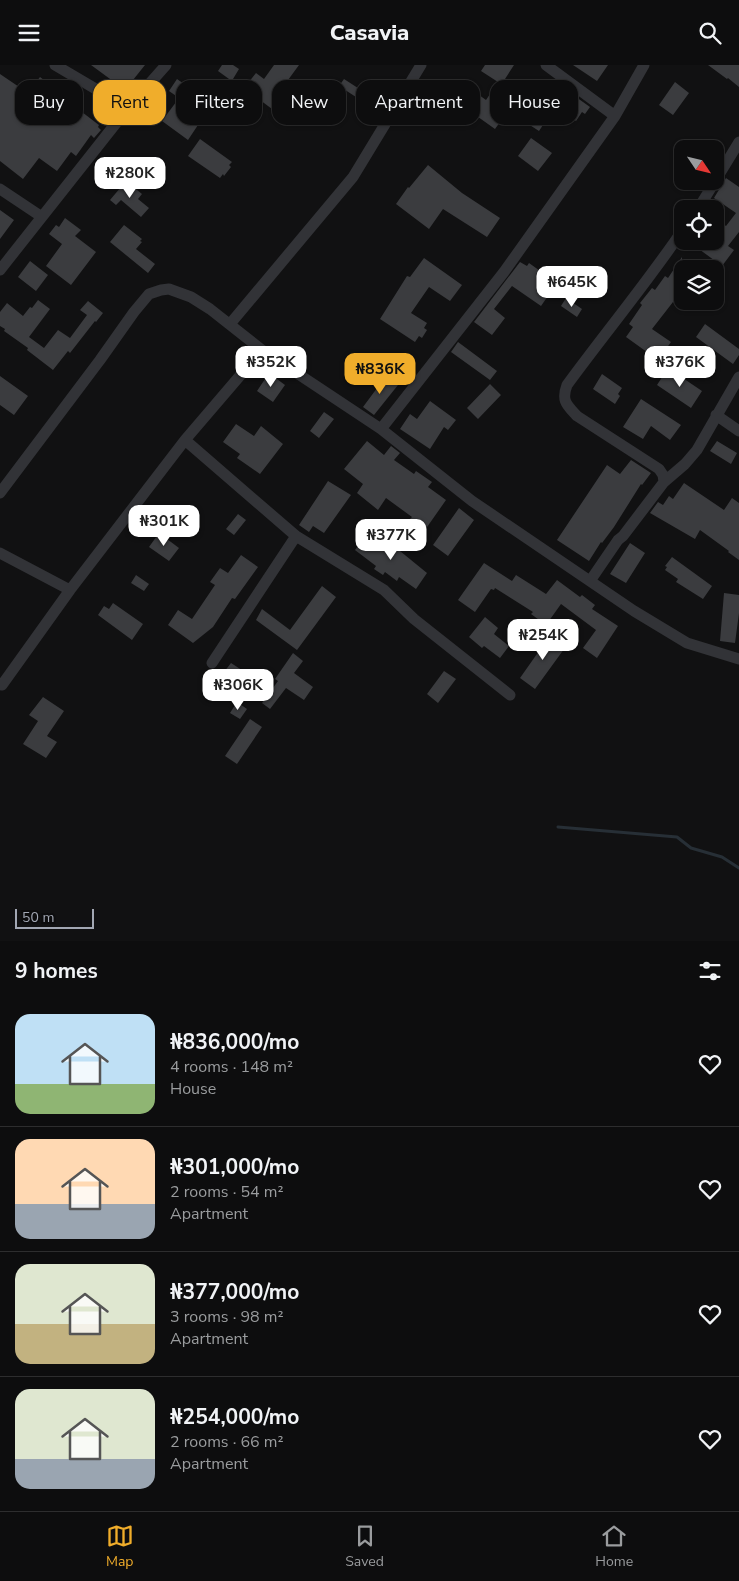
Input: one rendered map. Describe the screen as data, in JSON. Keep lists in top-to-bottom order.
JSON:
{
  "scale_bar": "50 m",
  "north": "bottom right",
  "page": {
    "header": "Casavia",
    "chip": [
      "Buy",
      "Rent",
      "Filters",
      "New",
      "Apartment",
      "House"
    ],
    "price": [
      "₦280K",
      "₦645K",
      "₦352K",
      "₦376K",
      "₦836K",
      "₦301K",
      "₦377K",
      "₦254K",
      "₦306K"
    ],
    "scale": "50 m",
    "heading": "9 homes",
    "list": [
      {
        "name": "₦836,000/mo",
        "note": "4 rooms · 148 m² · House"
      },
      {
        "name": "₦301,000/mo",
        "note": "2 rooms · 54 m² · Apartment"
      },
      {
        "name": "₦377,000/mo",
        "note": "3 rooms · 98 m² · Apartment"
      },
      {
        "name": "₦254,000/mo",
        "note": "2 rooms · 66 m² · Apartment"
      }
    ],
    "tabs": ["Map", "Saved", "Home"]
  }
}
